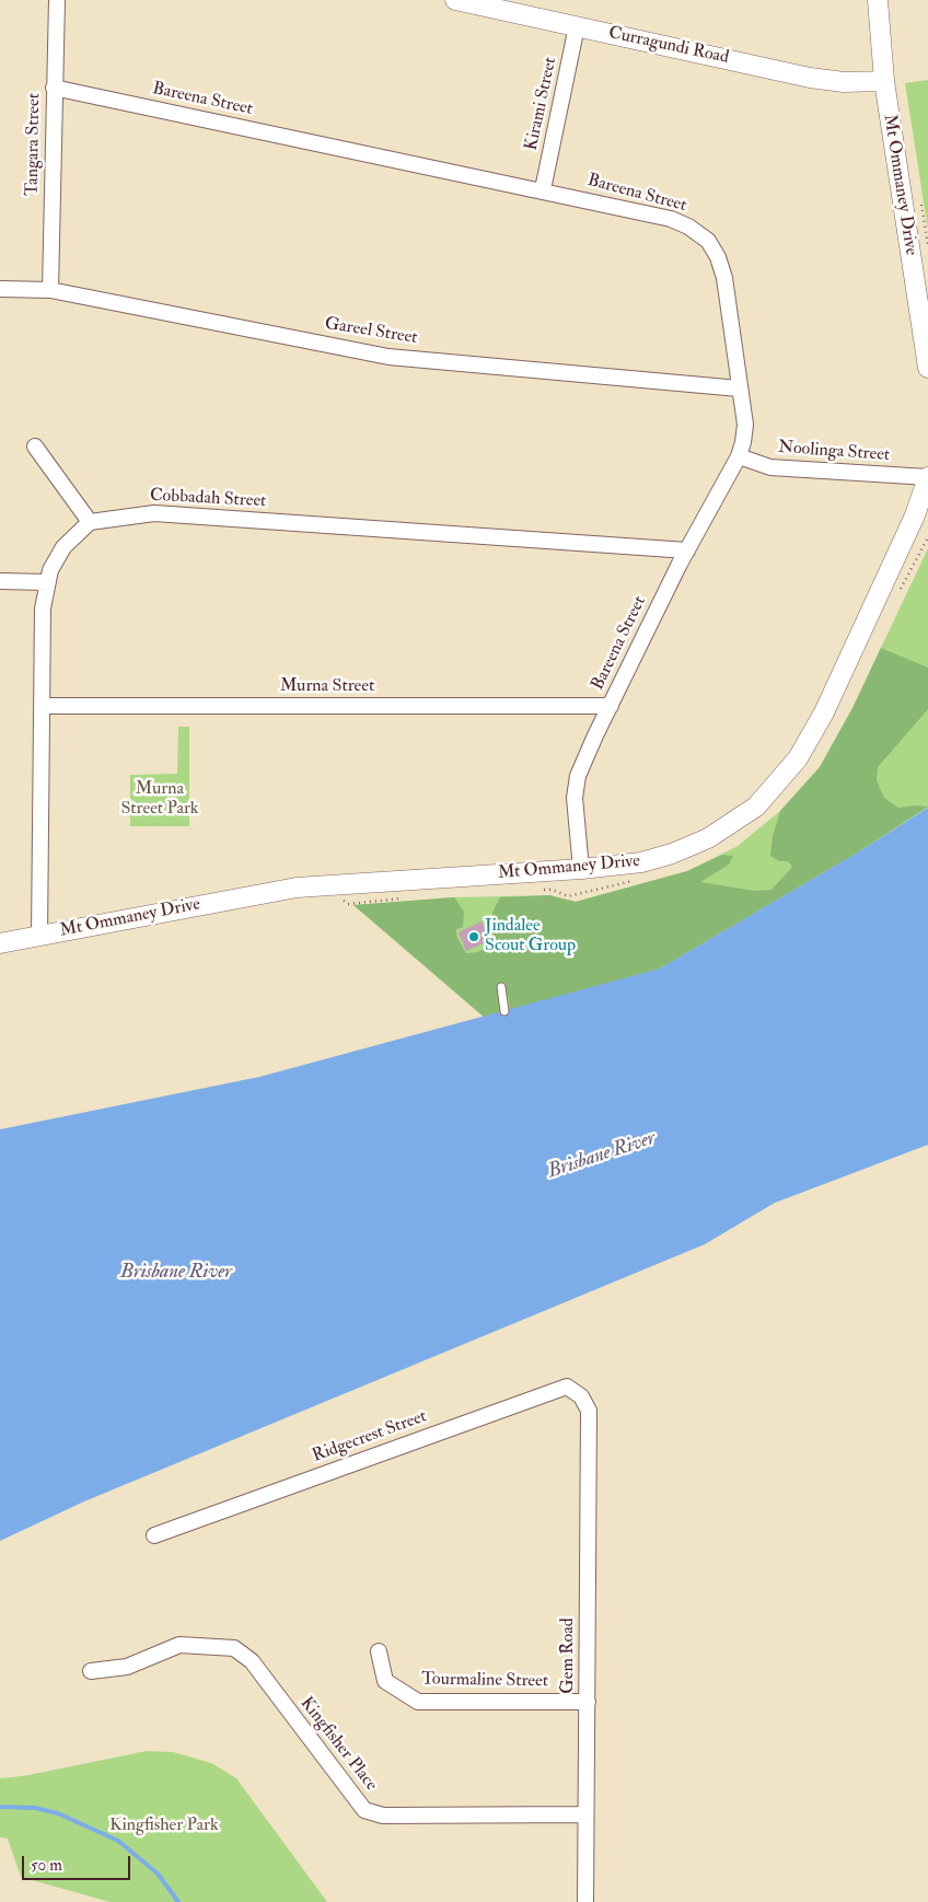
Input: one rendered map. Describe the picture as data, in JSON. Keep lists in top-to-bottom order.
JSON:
{
  "streets": {
    "street": [
      "Curragundi Road",
      "Bareena Street",
      "Kirami Street",
      "Tangara Street",
      "Mt Ommaney Drive",
      "Gareel Street",
      "Noolinga Street",
      "Cobbadah Street",
      "Murna Street",
      "Ridgecrest Street",
      "Gem Road",
      "Tourmaline Street",
      "Kingfisher Place"
    ]
  },
  "crossings": [
    ["Curragundi Road", "Kirami Street"],
    ["Curragundi Road", "Mt Ommaney Drive"],
    ["Bareena Street", "Kirami Street"],
    ["Bareena Street", "Tangara Street"],
    ["Bareena Street", "Mt Ommaney Drive"],
    ["Bareena Street", "Gareel Street"],
    ["Bareena Street", "Noolinga Street"],
    ["Bareena Street", "Cobbadah Street"],
    ["Bareena Street", "Murna Street"],
    ["Tangara Street", "Gareel Street"],
    ["Mt Ommaney Drive", "Noolinga Street"],
    ["Ridgecrest Street", "Gem Road"],
    ["Gem Road", "Tourmaline Street"],
    ["Gem Road", "Kingfisher Place"]
  ],
  "water": ["Brisbane River"],
  "parks": ["Murna Street Park", "Kingfisher Park"],
  "places": ["Jindalee Scout Group"],
  "scale_bar": "50 m"
}
